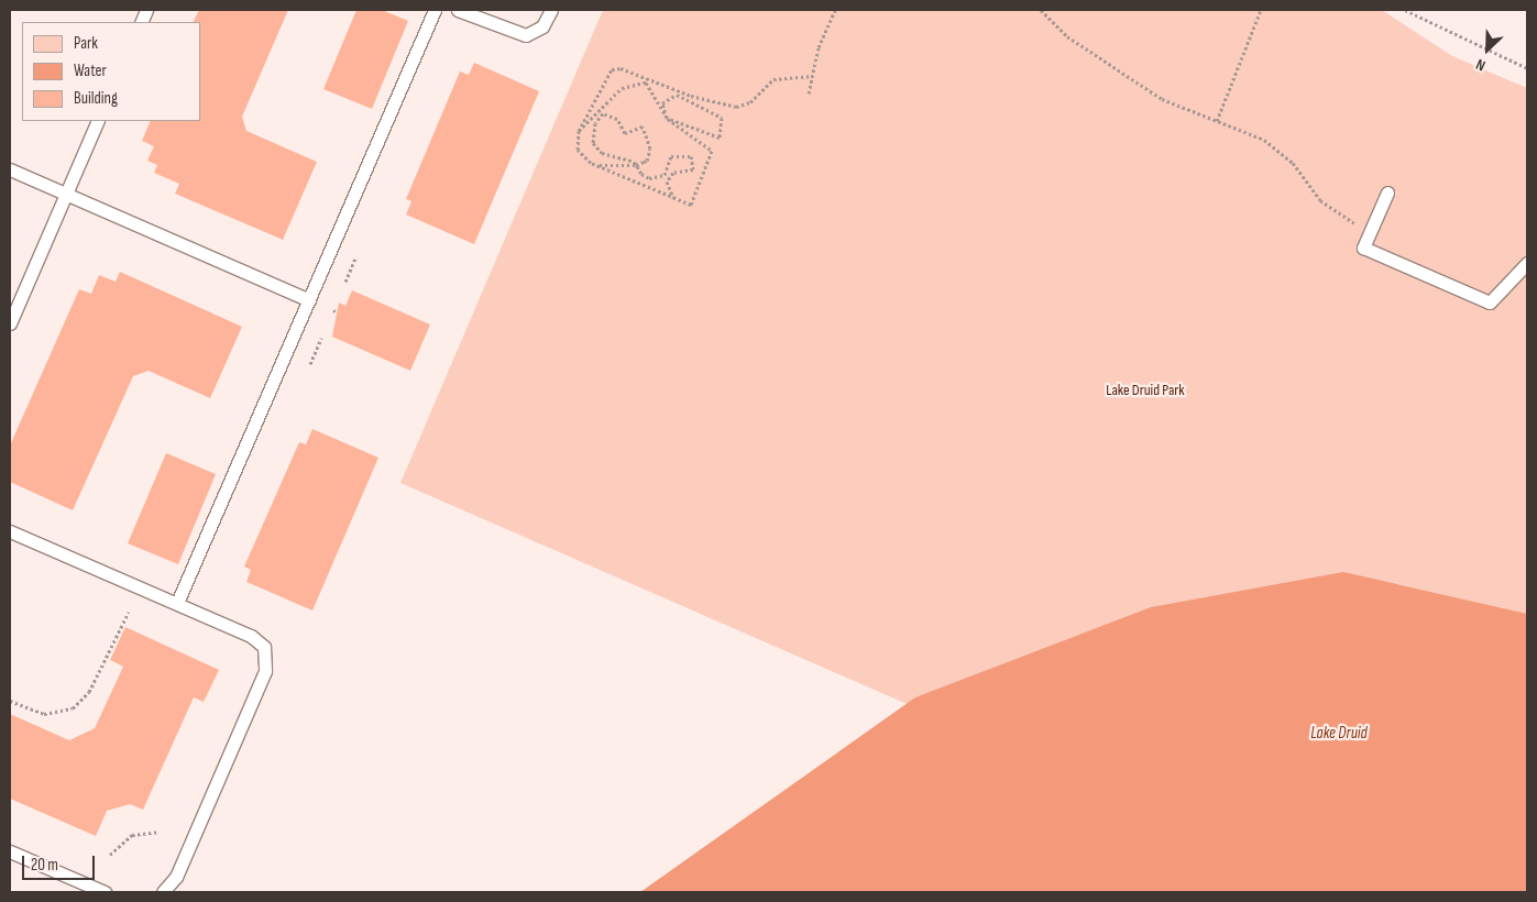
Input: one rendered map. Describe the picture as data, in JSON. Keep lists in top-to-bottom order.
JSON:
{
  "water": ["Lake Druid"],
  "parks": ["Lake Druid Park"],
  "legend": ["Park", "Water", "Building"],
  "scale_bar": "20 m",
  "north": "bottom left"
}
